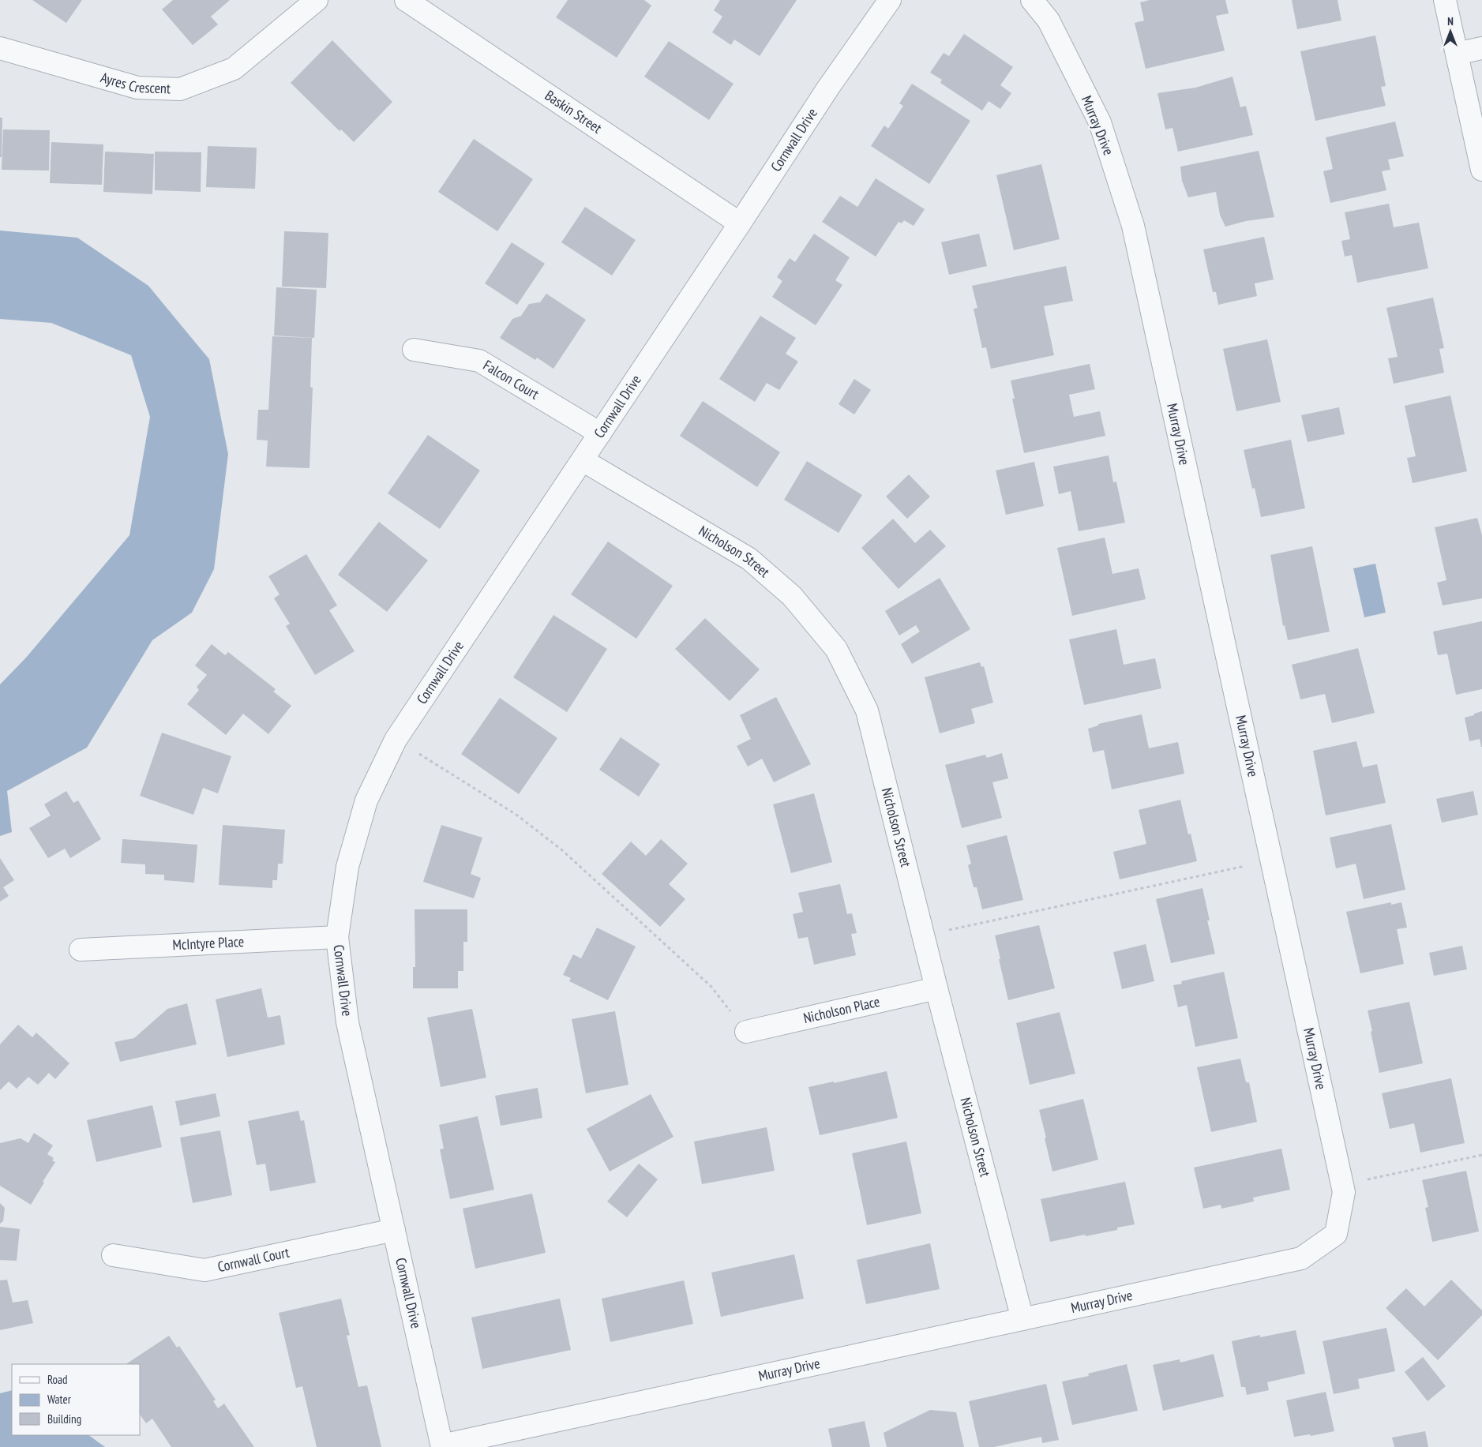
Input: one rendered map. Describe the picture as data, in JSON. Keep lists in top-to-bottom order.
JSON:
{
  "streets": {
    "street": [
      "Ayres Crescent",
      "Baskin Street",
      "Murray Drive",
      "Cornwall Drive",
      "Falcon Court",
      "Nicholson Street",
      "McIntyre Place",
      "Nicholson Place",
      "Cornwall Court"
    ]
  },
  "crossings": [
    ["Baskin Street", "Cornwall Drive"],
    ["Murray Drive", "Cornwall Drive"],
    ["Murray Drive", "Nicholson Street"],
    ["Cornwall Drive", "Falcon Court"],
    ["Cornwall Drive", "Nicholson Street"],
    ["Cornwall Drive", "McIntyre Place"],
    ["Cornwall Drive", "Cornwall Court"],
    ["Nicholson Street", "Nicholson Place"]
  ],
  "legend": ["Road", "Water", "Building"],
  "north": "top"
}
